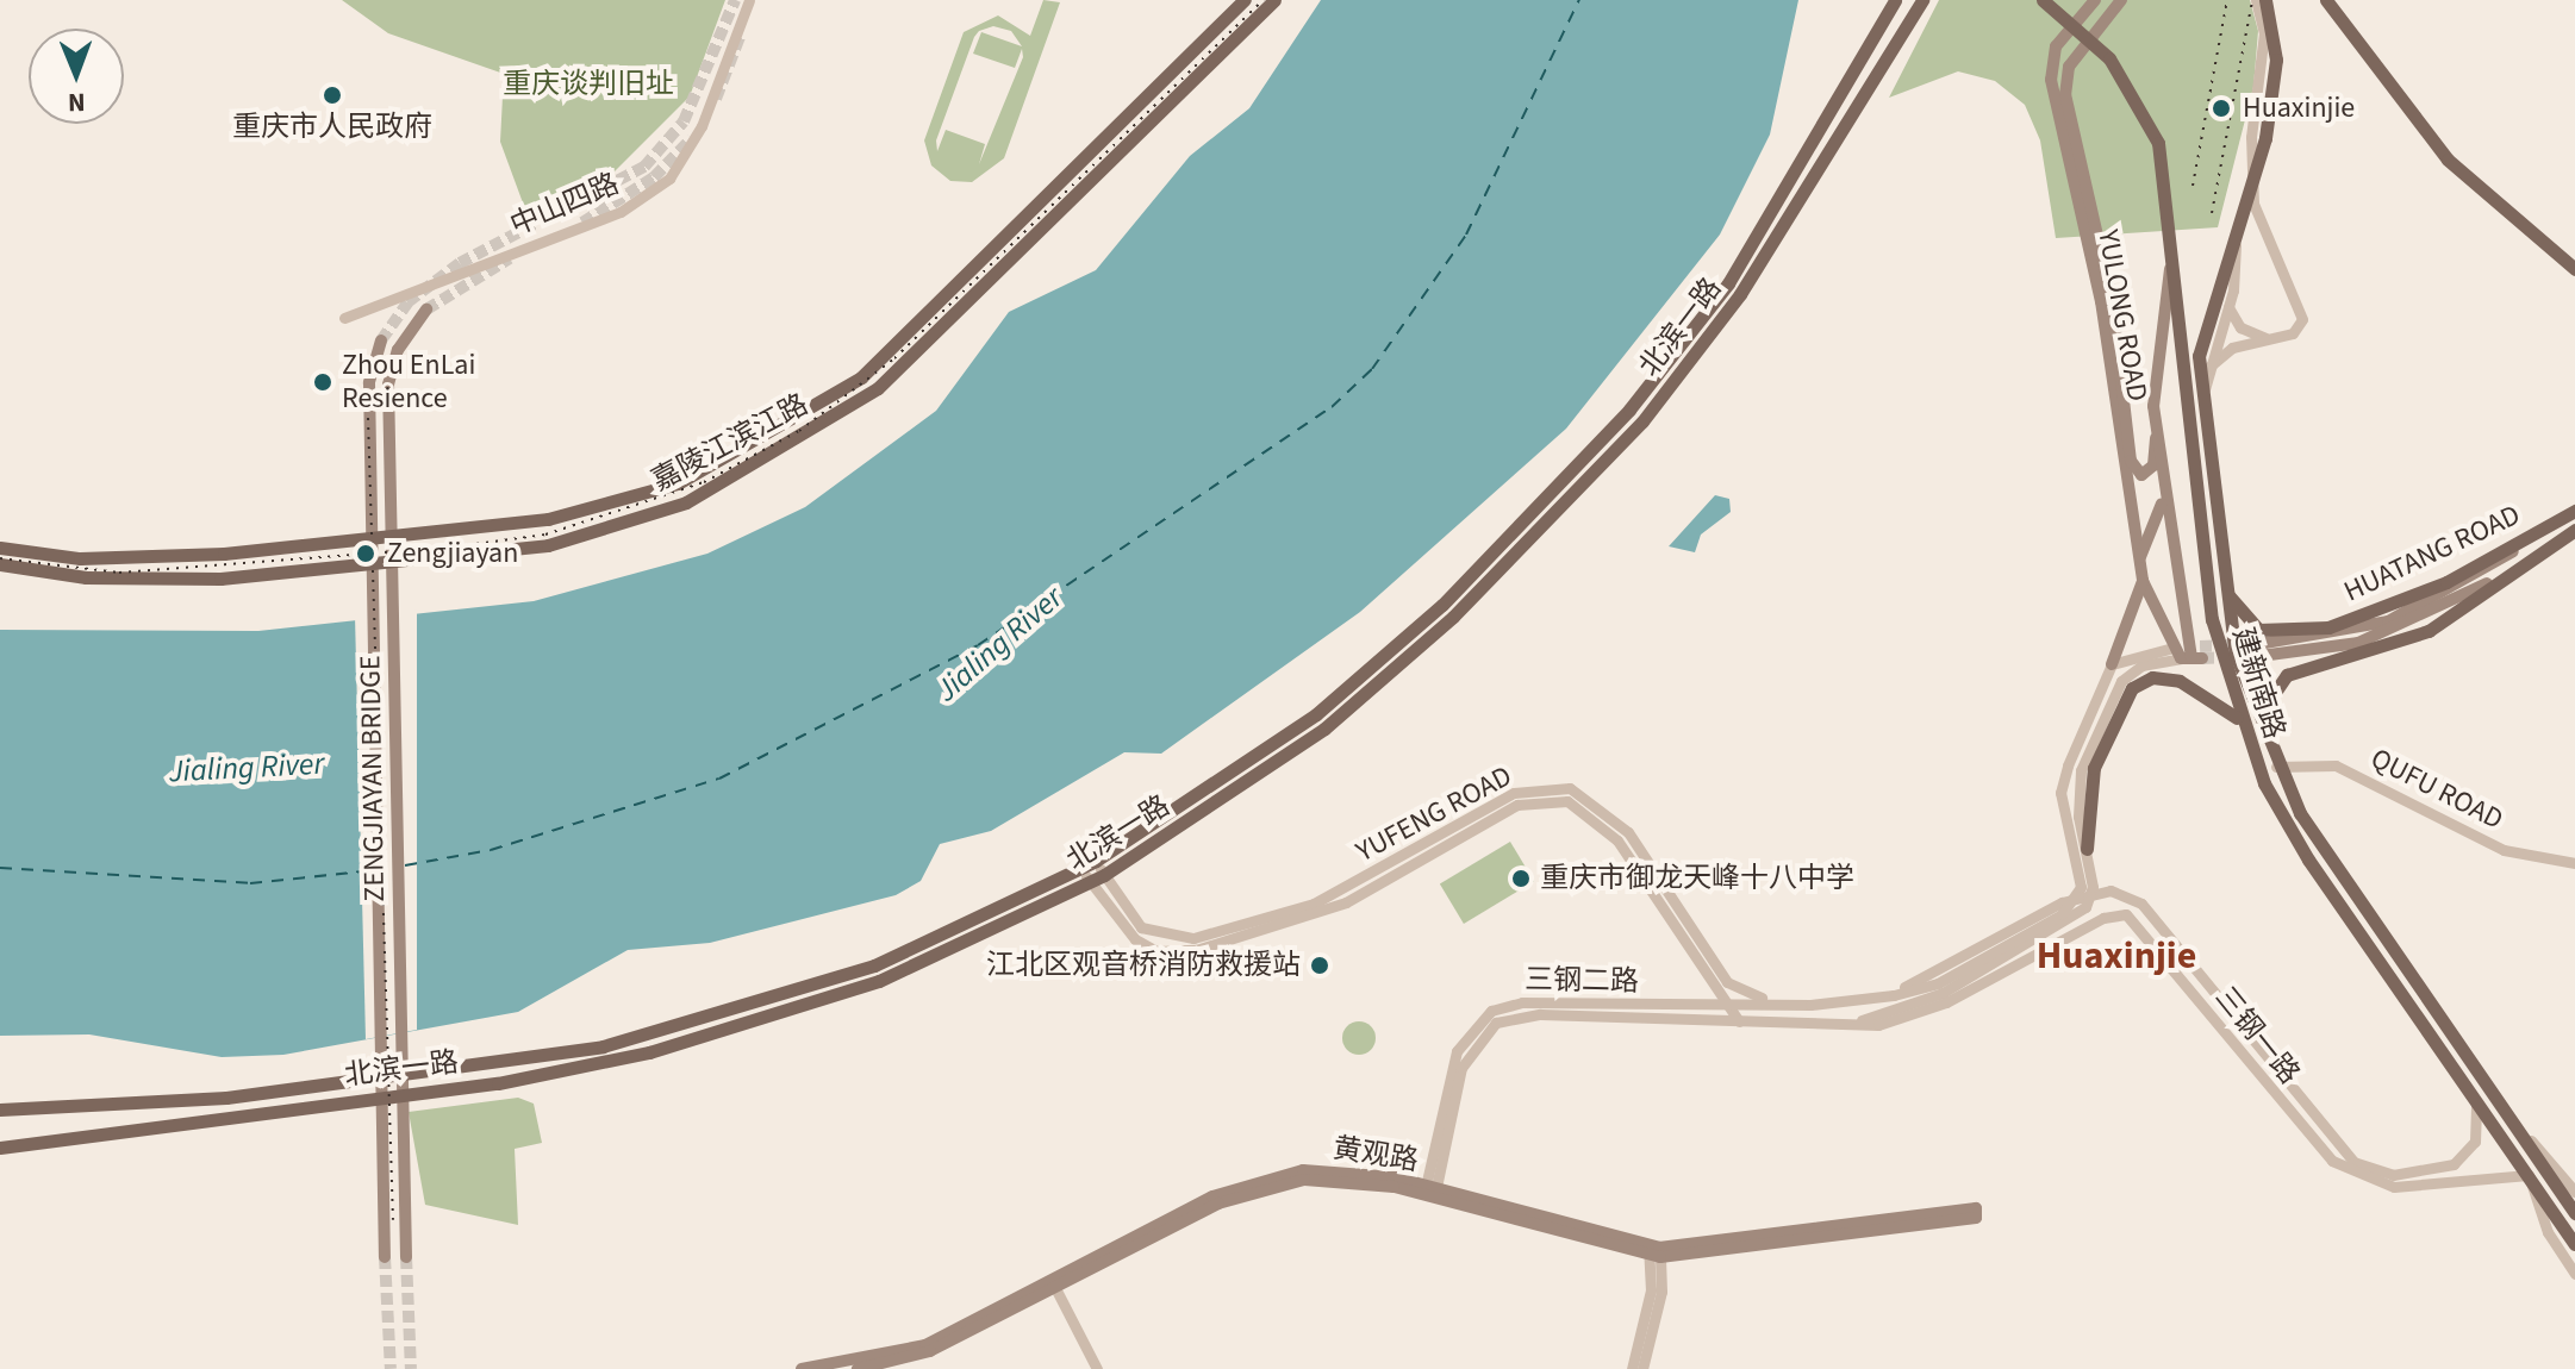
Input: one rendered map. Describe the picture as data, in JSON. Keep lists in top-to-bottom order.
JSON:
{
  "streets": {
    "main road": [
      "YULONG ROAD",
      "北滨一路",
      "嘉陵江滨江路",
      "HUATANG ROAD",
      "建新南路",
      "ZENGJIAYAN BRIDGE",
      "黄观路"
    ],
    "street": [
      "中山四路",
      "QUFU ROAD",
      "YUFENG ROAD",
      "三钢二路",
      "三钢一路"
    ]
  },
  "crossings": [
    ["北滨一路", "YUFENG ROAD"],
    ["HUATANG ROAD", "建新南路"],
    ["建新南路", "QUFU ROAD"],
    ["建新南路", "三钢一路"],
    ["YUFENG ROAD", "三钢二路"],
    ["三钢二路", "三钢一路"],
    ["三钢二路", "黄观路"]
  ],
  "districts": ["Huaxinjie"],
  "water": ["Jialing River"],
  "parks": ["重庆谈判旧址"],
  "places": [
    "重庆市人民政府",
    "Huaxinjie",
    "Zhou EnLai Resience",
    "Zengjiayan",
    "重庆市御龙天峰十八中学",
    "江北区观音桥消防救援站"
  ],
  "north": "bottom"
}
